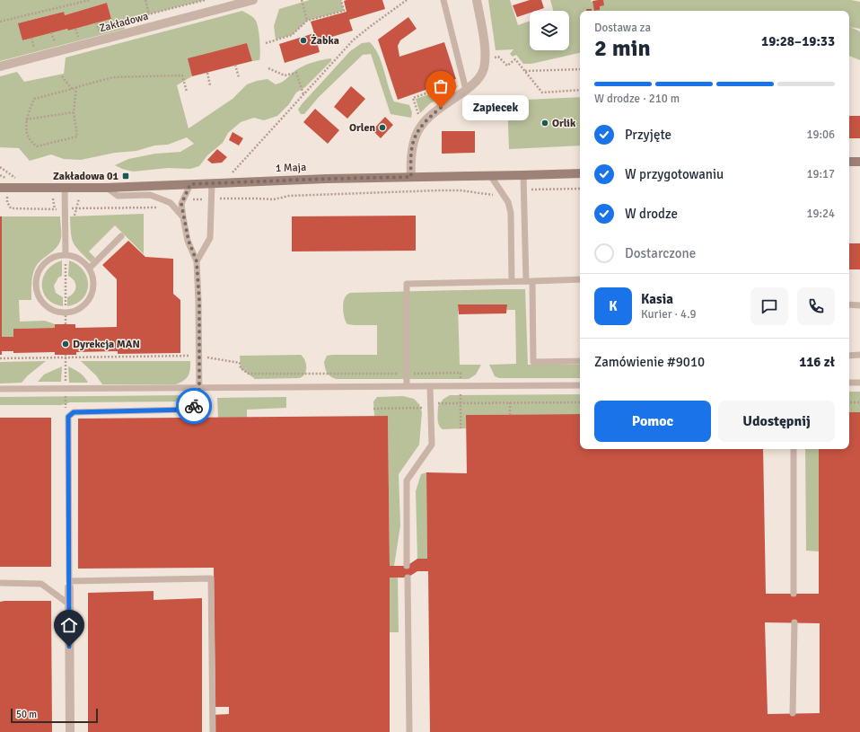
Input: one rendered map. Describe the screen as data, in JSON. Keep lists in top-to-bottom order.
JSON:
{
  "streets": {
    "street": ["Zakładowa", "1 Maja"]
  },
  "places": {
    "other": [
      "Żabka",
      "Zapiecek",
      "Orlik",
      "Orlen",
      "Dyrekcja MAN"
    ],
    "transit": ["Zakładowa 01"]
  },
  "scale_bar": "50 m",
  "page": {
    "heading": ["2 min", "Dostawa za", "19:28–19:33"],
    "panel": [
      "Kasia",
      "Kurier · 4.9",
      "Zamówienie #9010",
      "116 zł"
    ],
    "bar": "W drodze · 210 m",
    "bubble": "Zapiecek",
    "list": [
      ["Przyjęte", "19:06"],
      ["W przygotowaniu", "19:17"],
      ["W drodze", "19:24"],
      "Dostarczone"
    ],
    "round": "K",
    "buttons": ["Pomoc", "Udostępnij"],
    "scale": "50 m"
  }
}
